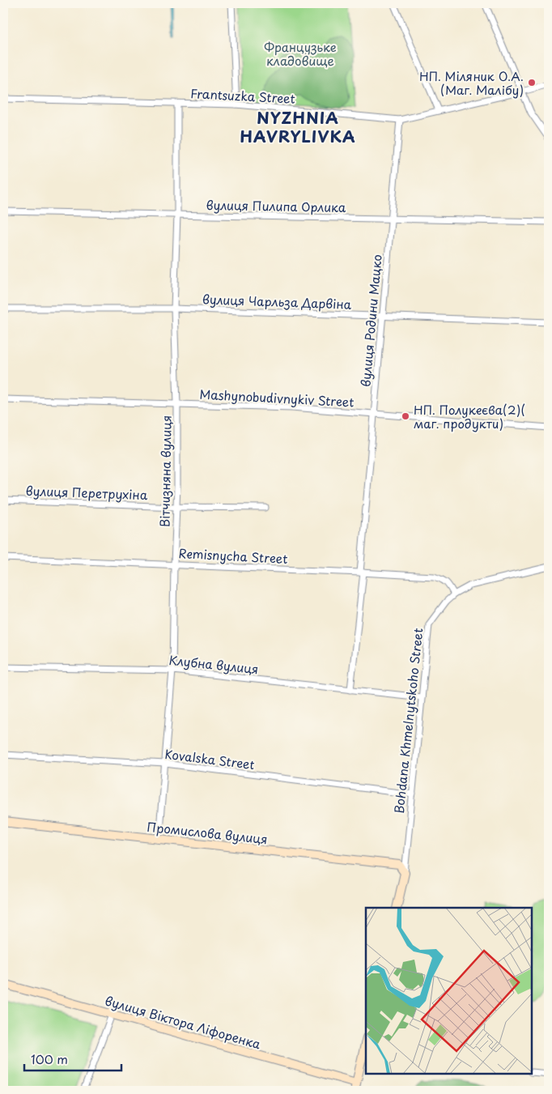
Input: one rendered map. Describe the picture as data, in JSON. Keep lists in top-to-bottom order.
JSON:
{
  "streets": {
    "street": [
      "Frantsuzka Street",
      "вулиця Пилипа Орлика",
      "вулиця Чарльза Дарвіна",
      "вулиця Родини Мацко",
      "Mashynobudivnykiv Street",
      "Вітчизняна вулиця",
      "вулиця Перетрухіна",
      "Remisnycha Street",
      "Клубна вулиця",
      "Bohdana Khmelnytskoho Street",
      "Kovalska Street",
      "Промислова вулиця",
      "вулиця Віктора Ліфоренка"
    ]
  },
  "crossings": [
    ["Frantsuzka Street", "вулиця Родини Мацко"],
    ["Frantsuzka Street", "Вітчизняна вулиця"],
    ["вулиця Пилипа Орлика", "вулиця Родини Мацко"],
    ["вулиця Пилипа Орлика", "Вітчизняна вулиця"],
    ["вулиця Чарльза Дарвіна", "вулиця Родини Мацко"],
    ["вулиця Чарльза Дарвіна", "Вітчизняна вулиця"],
    ["вулиця Родини Мацко", "Mashynobudivnykiv Street"],
    ["вулиця Родини Мацко", "Remisnycha Street"],
    ["вулиця Родини Мацко", "Клубна вулиця"],
    ["Mashynobudivnykiv Street", "Вітчизняна вулиця"],
    ["Вітчизняна вулиця", "вулиця Перетрухіна"],
    ["Вітчизняна вулиця", "Remisnycha Street"],
    ["Вітчизняна вулиця", "Клубна вулиця"],
    ["Вітчизняна вулиця", "Kovalska Street"],
    ["Вітчизняна вулиця", "Промислова вулиця"],
    ["Remisnycha Street", "Bohdana Khmelnytskoho Street"],
    ["Клубна вулиця", "Bohdana Khmelnytskoho Street"],
    ["Bohdana Khmelnytskoho Street", "Kovalska Street"],
    ["Bohdana Khmelnytskoho Street", "Промислова вулиця"]
  ],
  "districts": ["NYZHNIA HAVRYLIVKA"],
  "parks": ["Французьке кладовище"],
  "places": ["НП. Міляник О.А. (Маг. Малібу)", "НП. Полукеєва(2)( маг. продукти)"],
  "scale_bar": "100 m"
}
